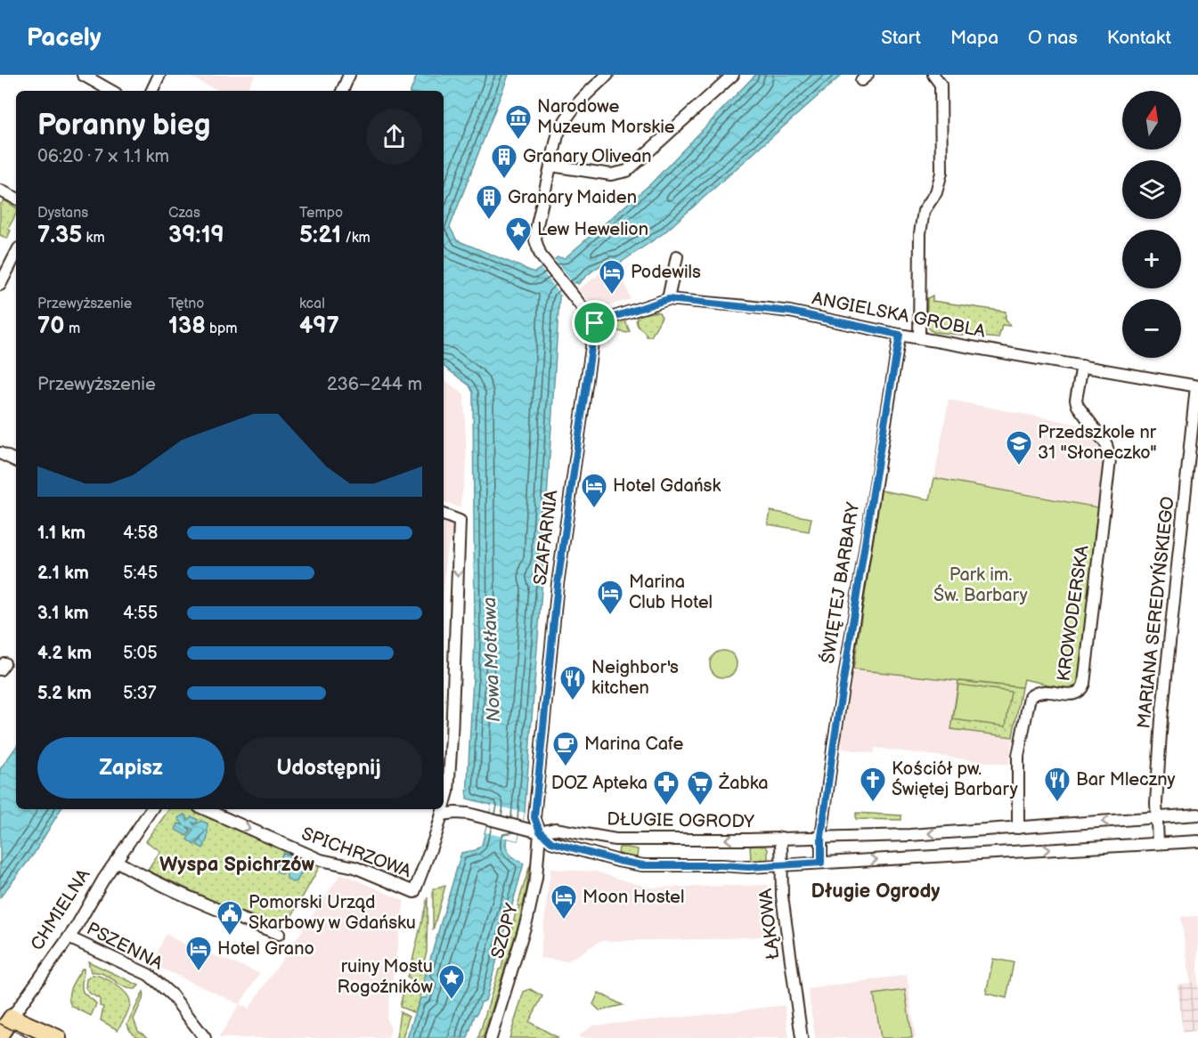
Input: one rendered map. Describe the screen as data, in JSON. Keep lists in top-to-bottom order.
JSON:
{
  "streets": {
    "main road": ["CHMIELNA"],
    "street": [
      "ANGIELSKA GROBLA",
      "SZAFARNIA",
      "ŚWIĘTEJ BARBARY",
      "MARIANA SEREDYŃSKIEGO",
      "KROWODERSKA",
      "DŁUGIE OGRODY",
      "SPICHRZOWA",
      "ŁĄKOWA",
      "SZOPY",
      "PSZENNA"
    ]
  },
  "crossings": [
    ["ANGIELSKA GROBLA", "SZAFARNIA"],
    ["ANGIELSKA GROBLA", "ŚWIĘTEJ BARBARY"],
    ["ANGIELSKA GROBLA", "MARIANA SEREDYŃSKIEGO"],
    ["ANGIELSKA GROBLA", "KROWODERSKA"],
    ["SZAFARNIA", "DŁUGIE OGRODY"],
    ["SZAFARNIA", "SZOPY"],
    ["ŚWIĘTEJ BARBARY", "DŁUGIE OGRODY"],
    ["MARIANA SEREDYŃSKIEGO", "DŁUGIE OGRODY"],
    ["KROWODERSKA", "DŁUGIE OGRODY"],
    ["DŁUGIE OGRODY", "ŁĄKOWA"],
    ["DŁUGIE OGRODY", "SZOPY"],
    ["CHMIELNA", "PSZENNA"]
  ],
  "districts": ["Wyspa Spichrzów", "Długie Ogrody"],
  "water": ["Nowa Motława"],
  "parks": ["Park im. Św. Barbary"],
  "places": {
    "museum": ["Narodowe Muzeum Morskie"],
    "building": ["Granary Olivean", "Granary Maiden"],
    "place": ["Lew Hewelion", "ruiny Mostu Rogoźników"],
    "hotel": [
      "Podewils",
      "Hotel Gdańsk",
      "Marina Club Hotel",
      "Moon Hostel",
      "Hotel Grano"
    ],
    "school or university": ["Przedszkole nr 31 \"Słoneczko\""],
    "restaurant": ["Neighbor's kitchen", "Bar Mleczny"],
    "cafe": ["Marina Cafe"],
    "church": ["Kościół pw. Świętej Barbary"],
    "pharmacy": ["DOZ Apteka"],
    "supermarket": ["Żabka"],
    "public building": ["Pomorski Urząd Skarbowy w Gdańsku"]
  },
  "north": "top",
  "page": {
    "header": "Pacely",
    "nav": [
      "Start",
      "Mapa",
      "O nas",
      "Kontakt"
    ],
    "map_buttons": ["+", "−"],
    "heading": ["Poranny bieg", "06:20 · 7 × 1.1 km"],
    "stats": [
      ["Dystans", "7.35 km"],
      ["Czas", "39:19"],
      ["Tempo", "5:21 /km"],
      ["Przewyższenie", "70 m"],
      ["Tętno", "138 bpm"],
      ["kcal", "497"]
    ],
    "chart": ["Przewyższenie", "236–244 m"],
    "list": [
      {
        "name": "1.1 km",
        "note": "4:58"
      },
      {
        "name": "2.1 km",
        "note": "5:45"
      },
      {
        "name": "3.1 km",
        "note": "4:55"
      },
      {
        "name": "4.2 km",
        "note": "5:05"
      },
      {
        "name": "5.2 km",
        "note": "5:37"
      }
    ],
    "buttons": ["Zapisz", "Udostępnij"]
  }
}
